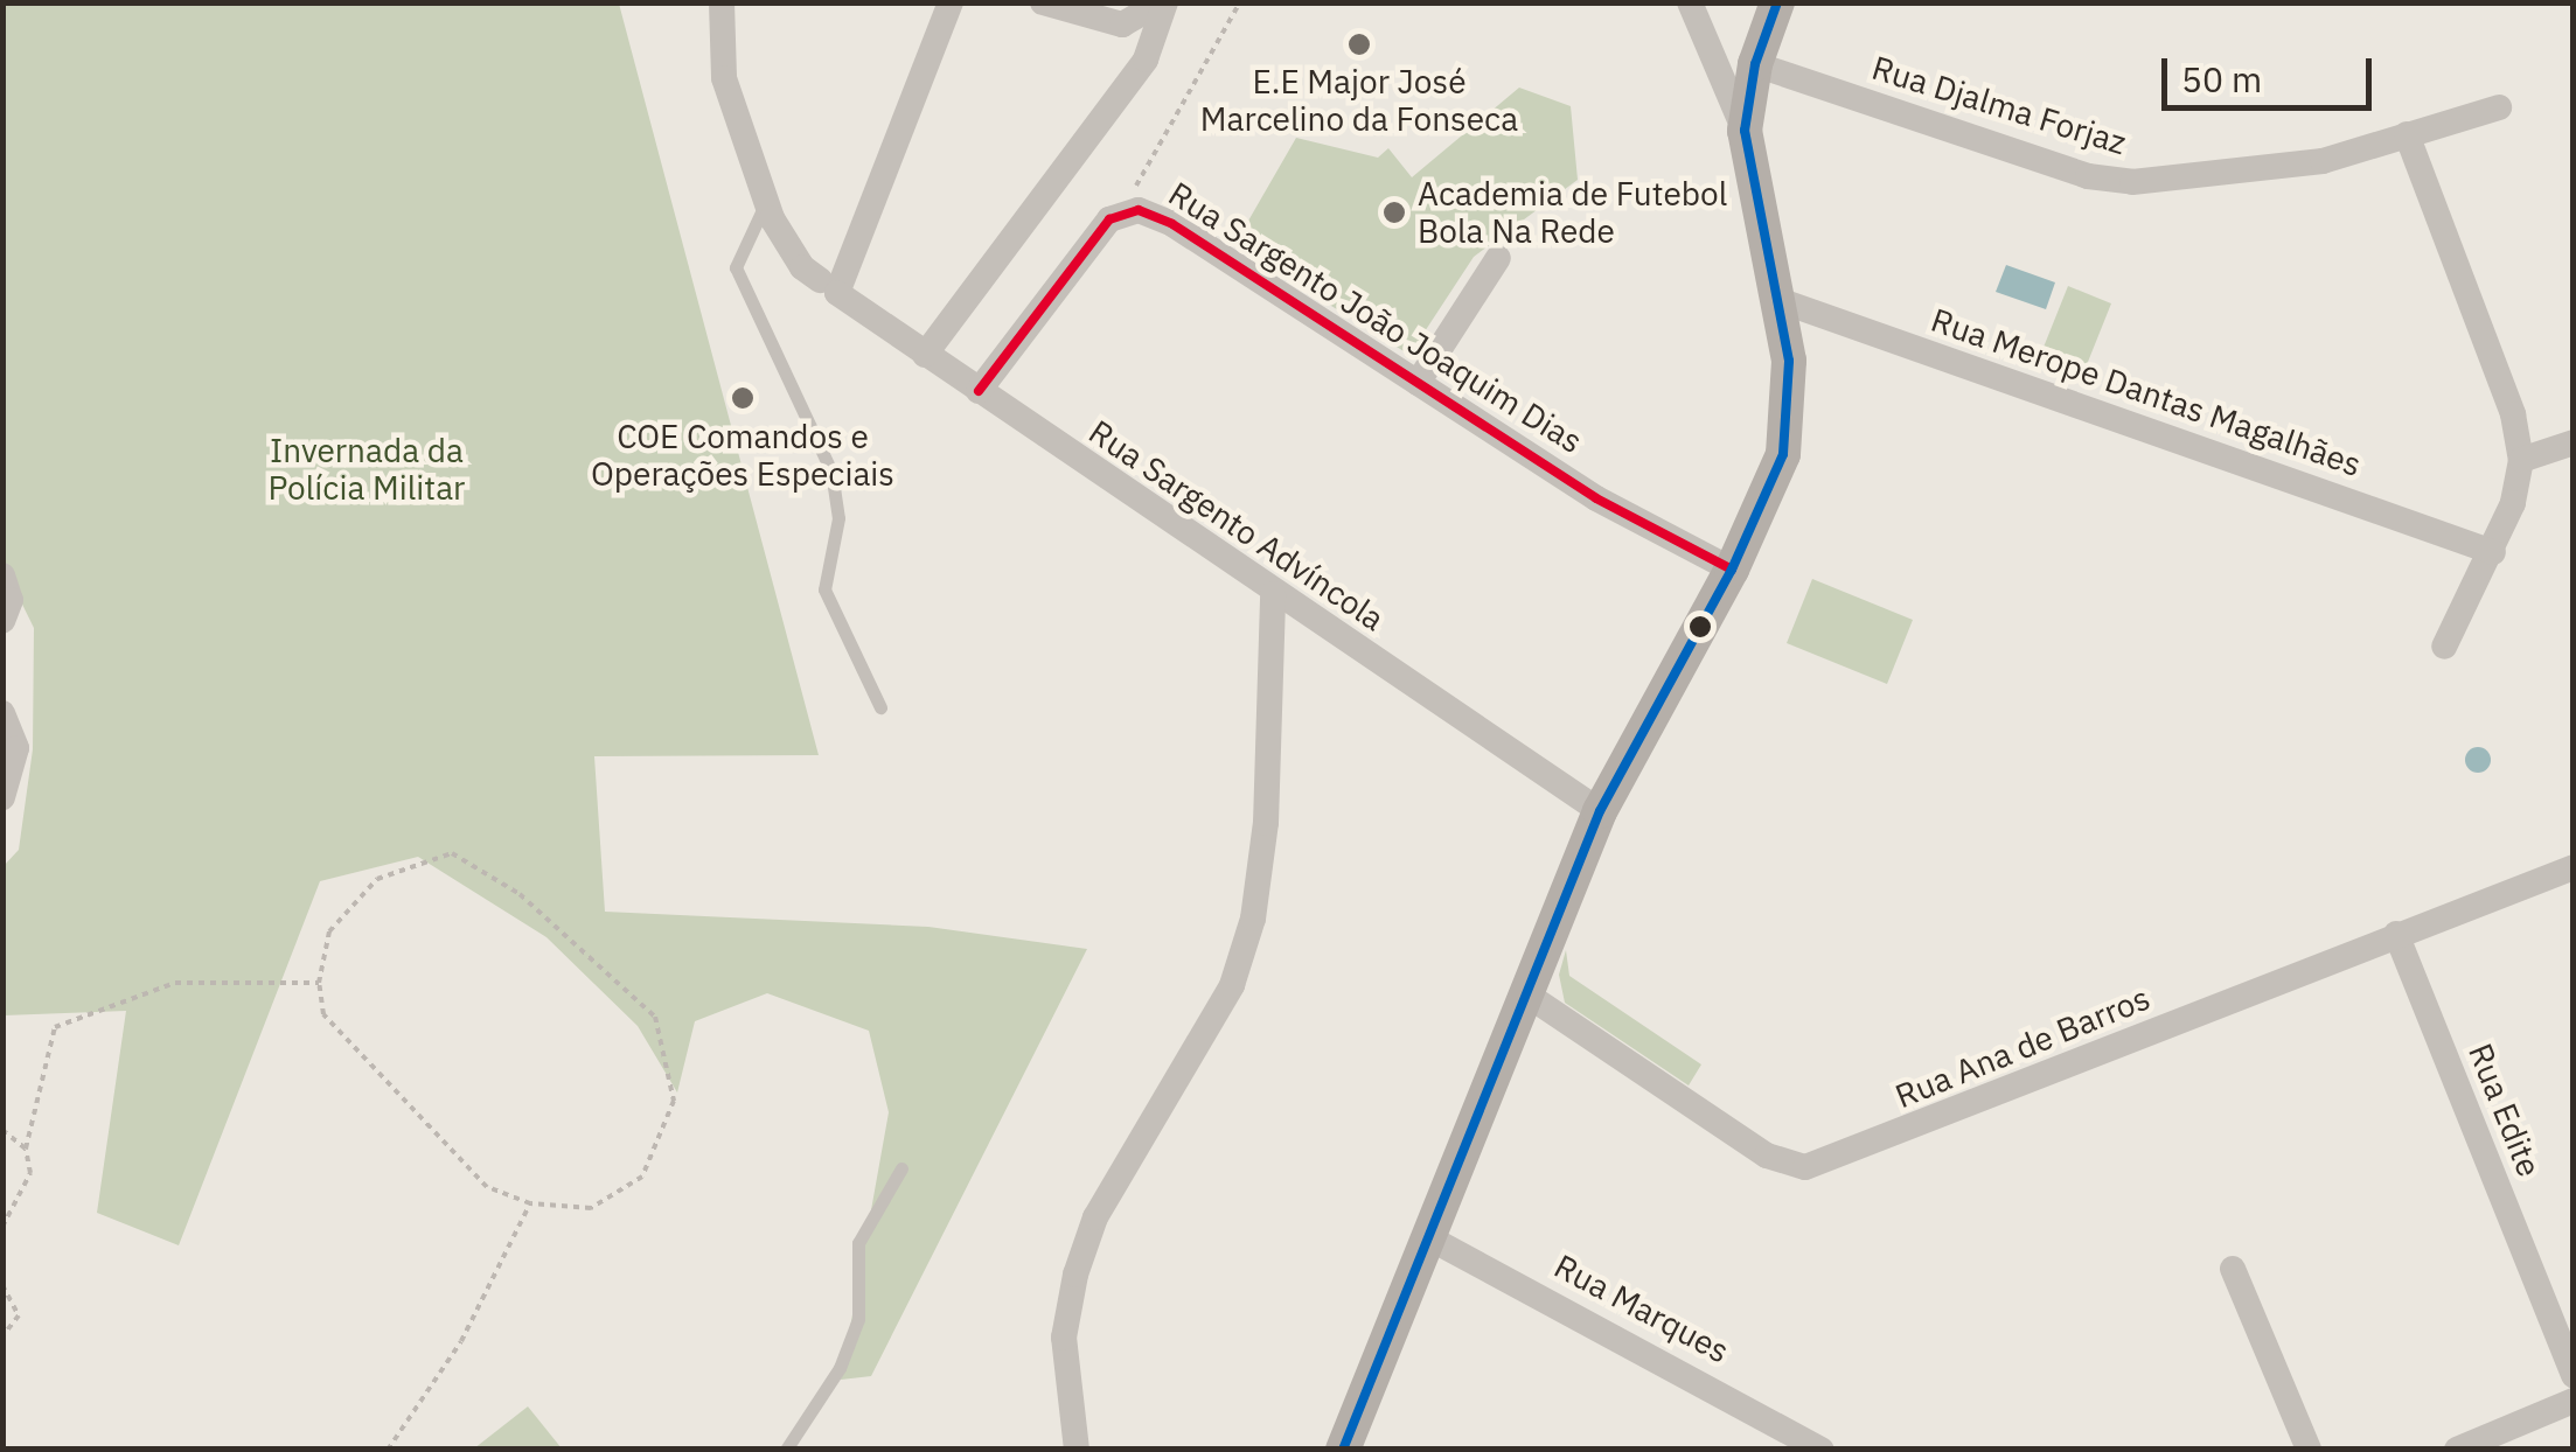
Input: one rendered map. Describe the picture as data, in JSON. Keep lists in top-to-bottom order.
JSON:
{
  "streets": {
    "street": [
      "Rua Djalma Forjaz",
      "Rua Sargento João Joaquim Dias",
      "Rua Merope Dantas Magalhães",
      "Rua Sargento Advíncola",
      "Rua Ana de Barros",
      "Rua Edite",
      "Rua Marques"
    ]
  },
  "crossings": [
    ["Rua Sargento João Joaquim Dias", "Rua Sargento Advíncola"],
    ["Rua Ana de Barros", "Rua Edite"]
  ],
  "parks": ["Invernada da Polícia Militar"],
  "places": ["E.E Major José Marcelino da Fonseca", "Academia de Futebol Bola Na Rede", "COE Comandos e Operações Especiais"],
  "scale_bar": "50 m"
}
